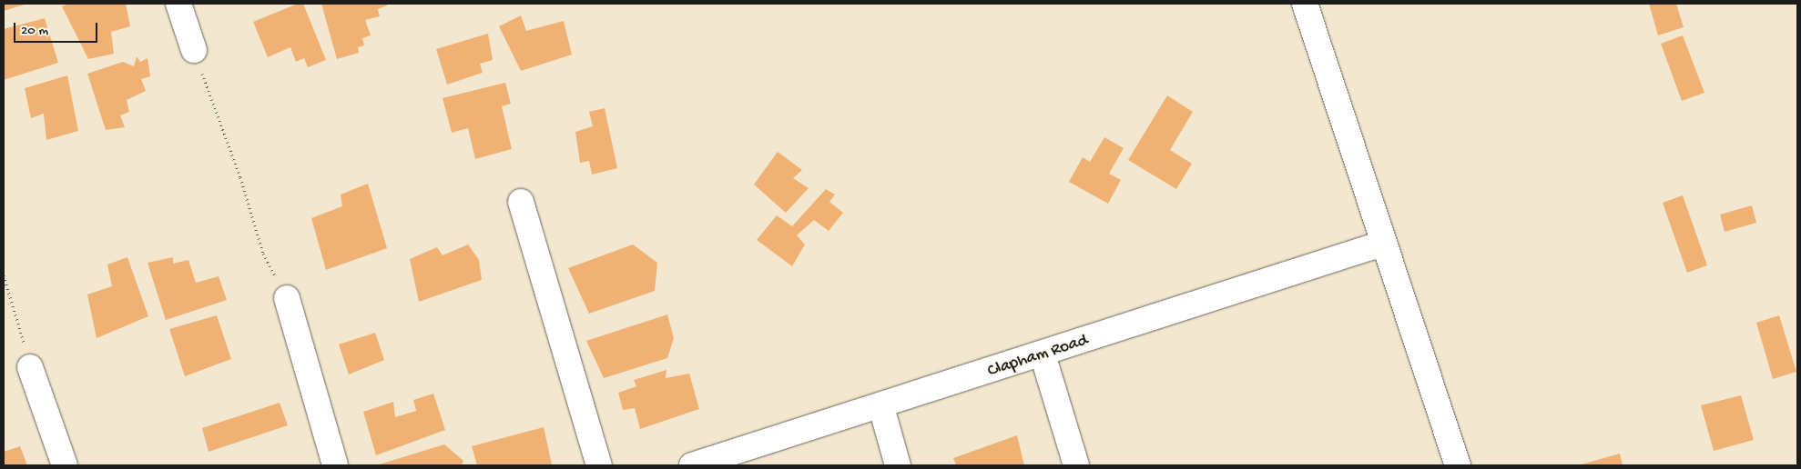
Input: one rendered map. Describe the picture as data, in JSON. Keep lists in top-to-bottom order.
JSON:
{
  "streets": {
    "street": ["Clapham Road"]
  },
  "scale_bar": "20 m"
}
